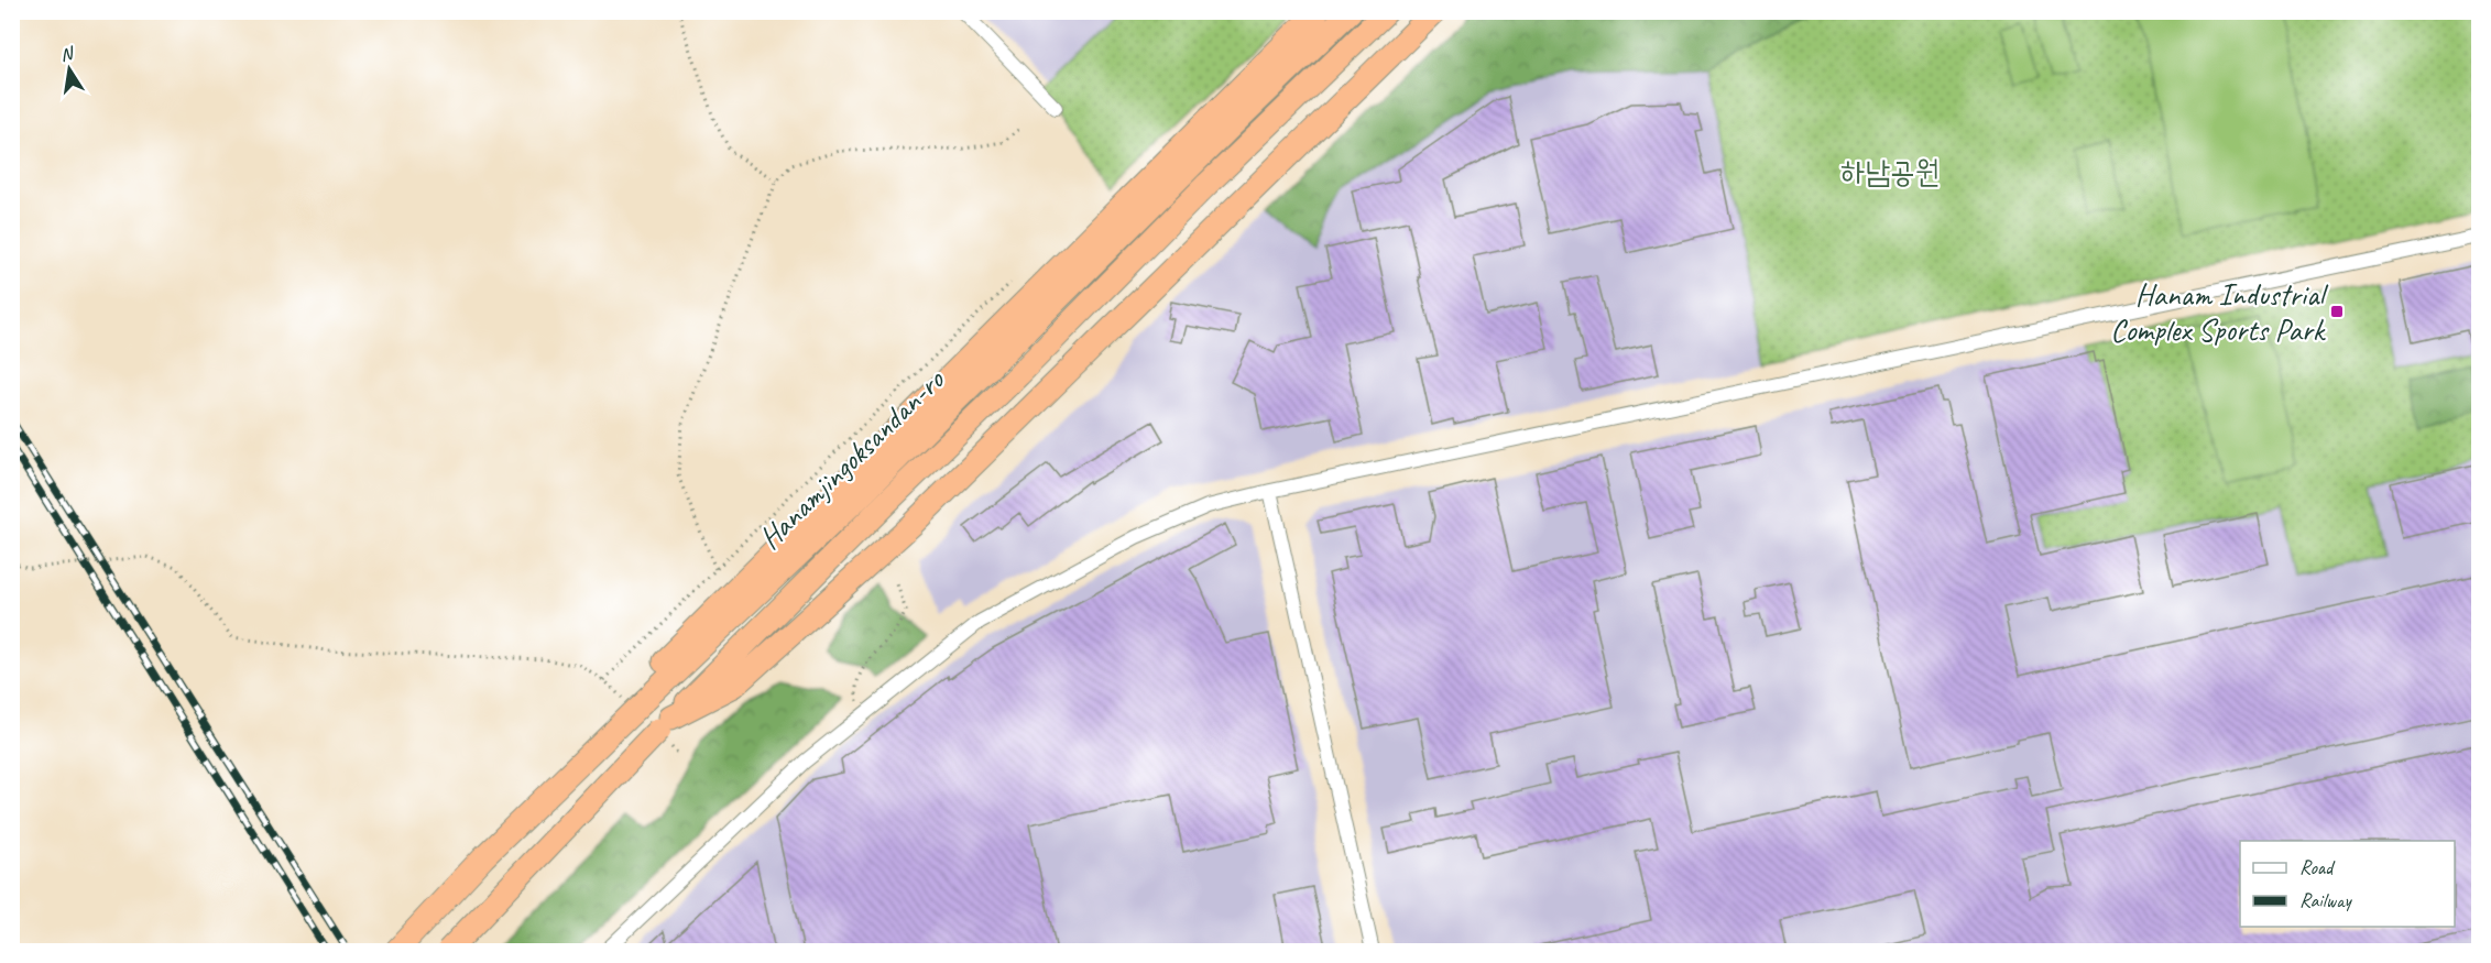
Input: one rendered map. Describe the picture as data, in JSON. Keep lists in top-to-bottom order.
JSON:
{
  "streets": {
    "highway": ["Hanamjingoksandan-ro"]
  },
  "parks": ["하남공원"],
  "places": {
    "transit": ["Hanam Industrial Complex Sports Park"]
  },
  "legend": ["Road", "Railway"],
  "north": "top"
}
